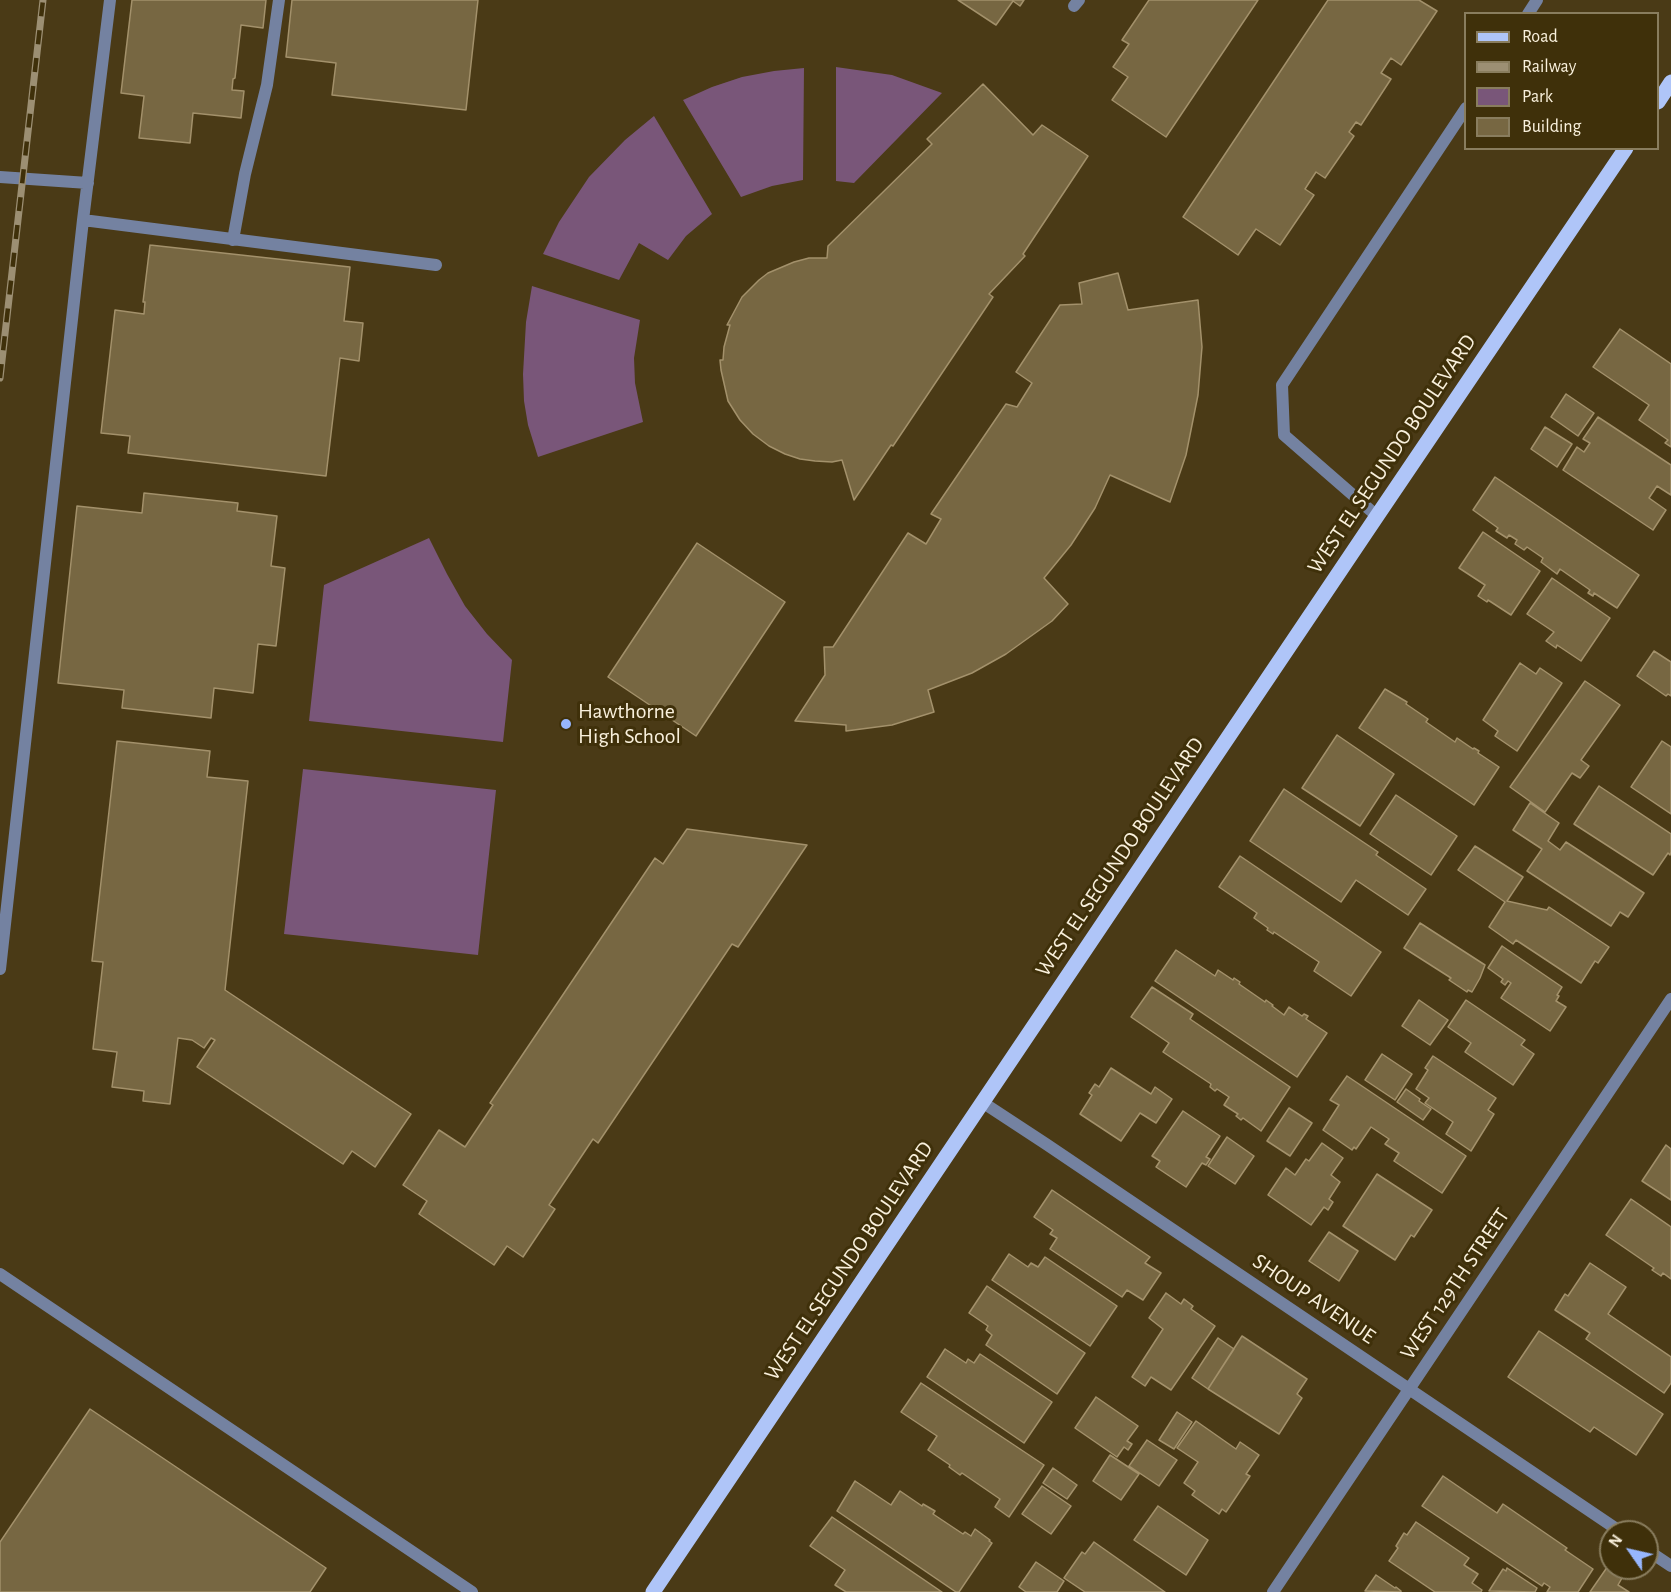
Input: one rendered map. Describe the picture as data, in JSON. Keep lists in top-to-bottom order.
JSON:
{
  "streets": {
    "main road": ["WEST EL SEGUNDO BOULEVARD"],
    "street": ["WEST 129TH STREET", "SHOUP AVENUE"]
  },
  "crossings": [
    ["WEST EL SEGUNDO BOULEVARD", "SHOUP AVENUE"],
    ["WEST 129TH STREET", "SHOUP AVENUE"]
  ],
  "places": ["Hawthorne High School"],
  "legend": [
    "Road",
    "Railway",
    "Park",
    "Building"
  ],
  "north": "top left"
}
